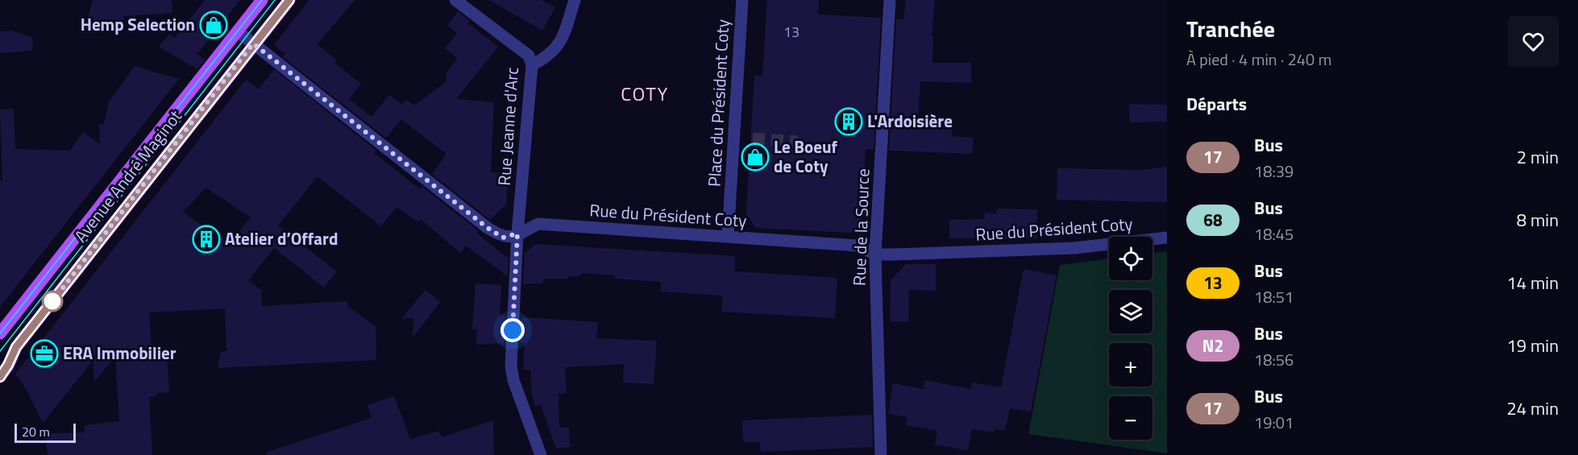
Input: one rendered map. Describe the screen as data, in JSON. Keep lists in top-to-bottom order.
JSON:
{
  "streets": {
    "main road": ["Avenue André Maginot"],
    "street": [
      "Place du Président Coty",
      "Rue Jeanne d'Arc",
      "Rue du Président Coty",
      "Rue de la Source"
    ]
  },
  "crossings": [
    ["Place du Président Coty", "Rue du Président Coty"],
    ["Rue Jeanne d'Arc", "Rue du Président Coty"],
    ["Avenue André Maginot", "Rue du Président Coty"],
    ["Rue du Président Coty", "Rue de la Source"]
  ],
  "districts": ["COTY"],
  "places": {
    "shop": ["Hemp Selection", "Le Boeuf de Coty"],
    "building": ["L'Ardoisière", "Atelier d’Offard"],
    "office": ["ERA Immobilier"]
  },
  "lines": ["bus line 17"],
  "house_numbers": ["13"],
  "scale_bar": "20 m",
  "page": {
    "heading": [
      ["Tranchée", "À pied · 4 min · 240 m"],
      "Départs"
    ],
    "list": [
      {
        "mark": "17",
        "name": "Bus",
        "note": "18:39",
        "value": "2 min"
      },
      {
        "mark": "68",
        "name": "Bus",
        "note": "18:45",
        "value": "8 min"
      },
      {
        "mark": "13",
        "name": "Bus",
        "note": "18:51",
        "value": "14 min"
      },
      {
        "mark": "N2",
        "name": "Bus",
        "note": "18:56",
        "value": "19 min"
      },
      {
        "mark": "17",
        "name": "Bus",
        "note": "19:01",
        "value": "24 min"
      }
    ],
    "map_buttons": ["+", "−"],
    "scale": "20 m"
  }
}
